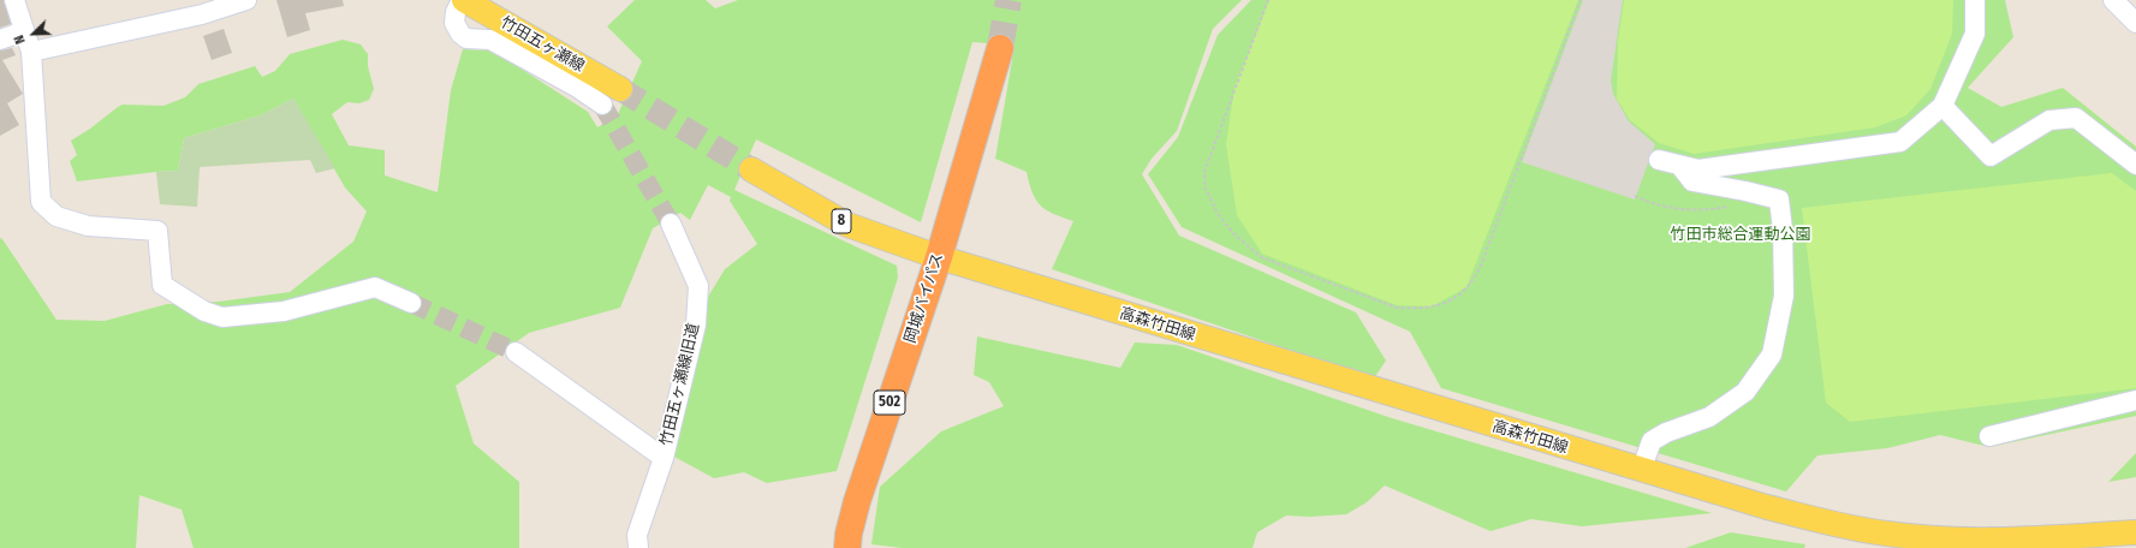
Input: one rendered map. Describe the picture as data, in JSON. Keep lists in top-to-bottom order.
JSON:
{
  "streets": {
    "highway": ["岡城バイパス", "502"],
    "main road": ["竹田五ヶ瀬線", "8", "高森竹田線"],
    "street": ["竹田五ヶ瀬線旧道"]
  },
  "crossings": [
    ["8", "岡城バイパス"],
    ["8", "高森竹田線"],
    ["岡城バイパス", "高森竹田線"]
  ],
  "parks": ["竹田市総合運動公園"],
  "north": "bottom left"
}
